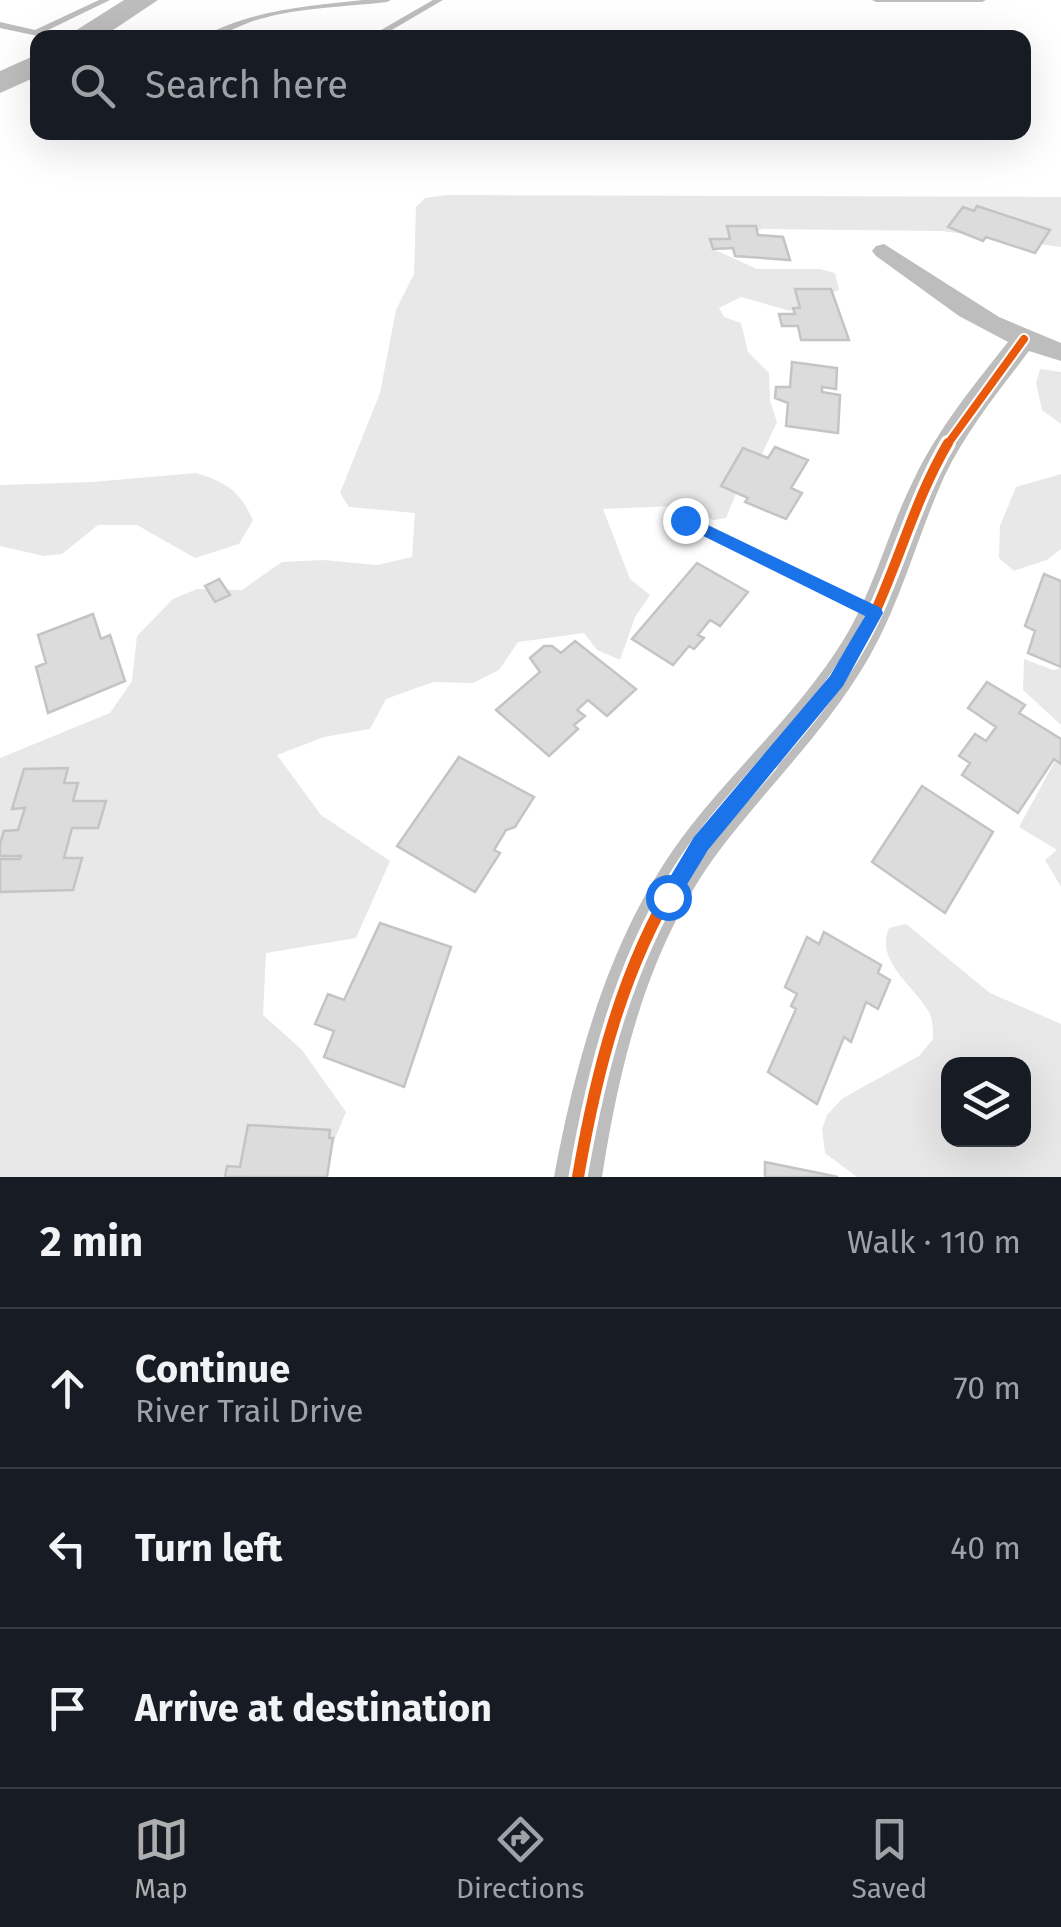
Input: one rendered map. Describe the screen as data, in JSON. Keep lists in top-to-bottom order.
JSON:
{
  "page": {
    "search": "Search here",
    "heading": ["2 min", "Walk · 110 m"],
    "list": [
      ["Continue", "River Trail Drive", "70 m"],
      ["Turn left", "40 m"],
      "Arrive at destination"
    ],
    "nav": ["Map", "Directions", "Saved"]
  }
}
